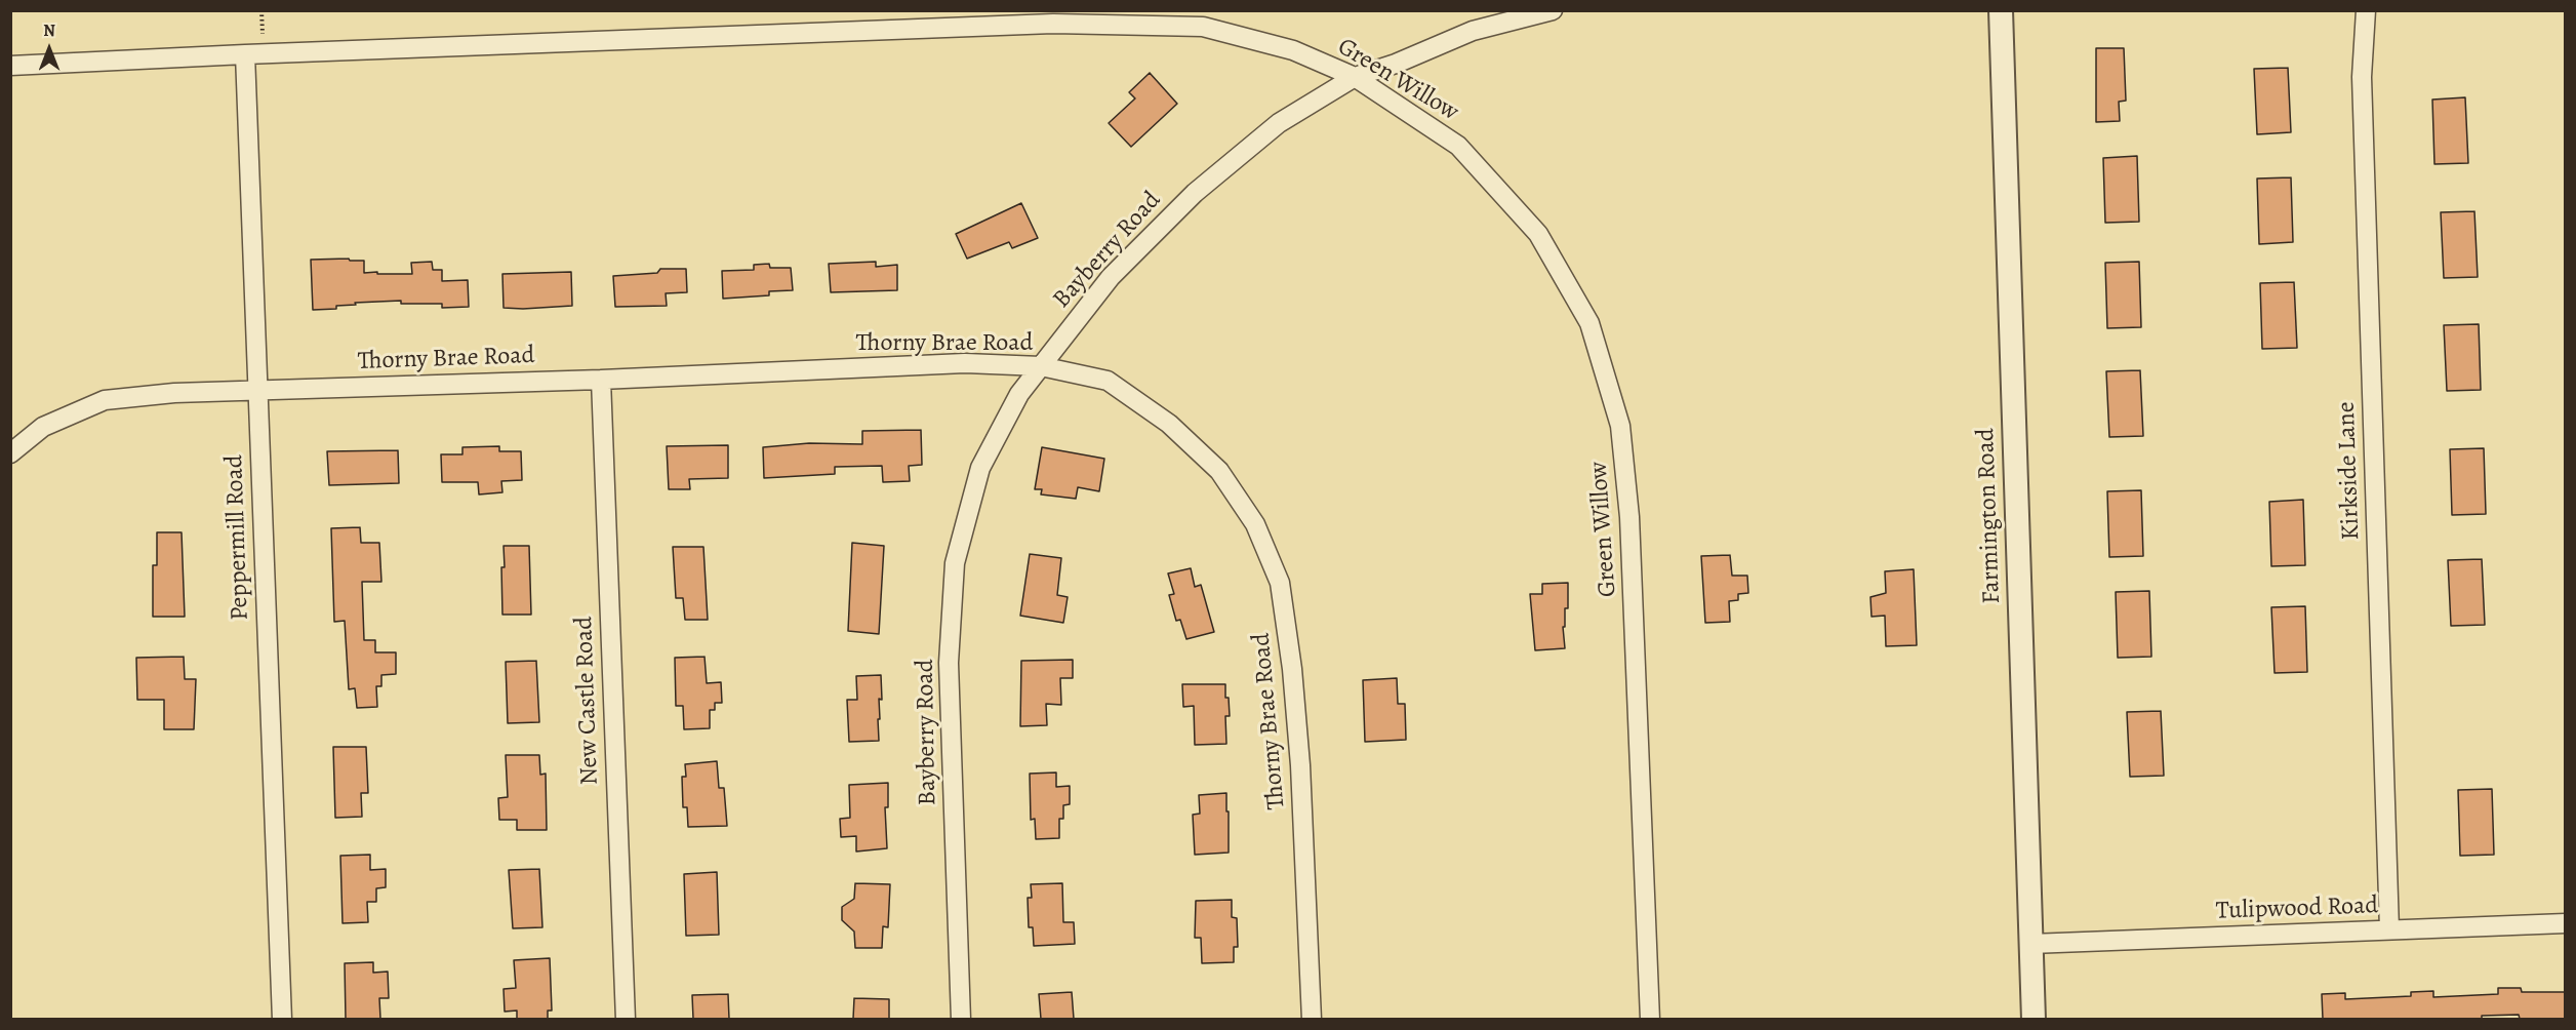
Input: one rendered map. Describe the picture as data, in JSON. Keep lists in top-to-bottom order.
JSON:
{
  "streets": {
    "street": [
      "Green Willow",
      "Bayberry Road",
      "Thorny Brae Road",
      "Kirkside Lane",
      "Farmington Road",
      "Peppermill Road",
      "New Castle Road",
      "Tulipwood Road"
    ]
  },
  "crossings": [
    ["Green Willow", "Bayberry Road"],
    ["Green Willow", "Peppermill Road"],
    ["Bayberry Road", "Thorny Brae Road"],
    ["Thorny Brae Road", "Peppermill Road"],
    ["Thorny Brae Road", "New Castle Road"],
    ["Kirkside Lane", "Tulipwood Road"],
    ["Farmington Road", "Tulipwood Road"]
  ],
  "north": "top"
}
